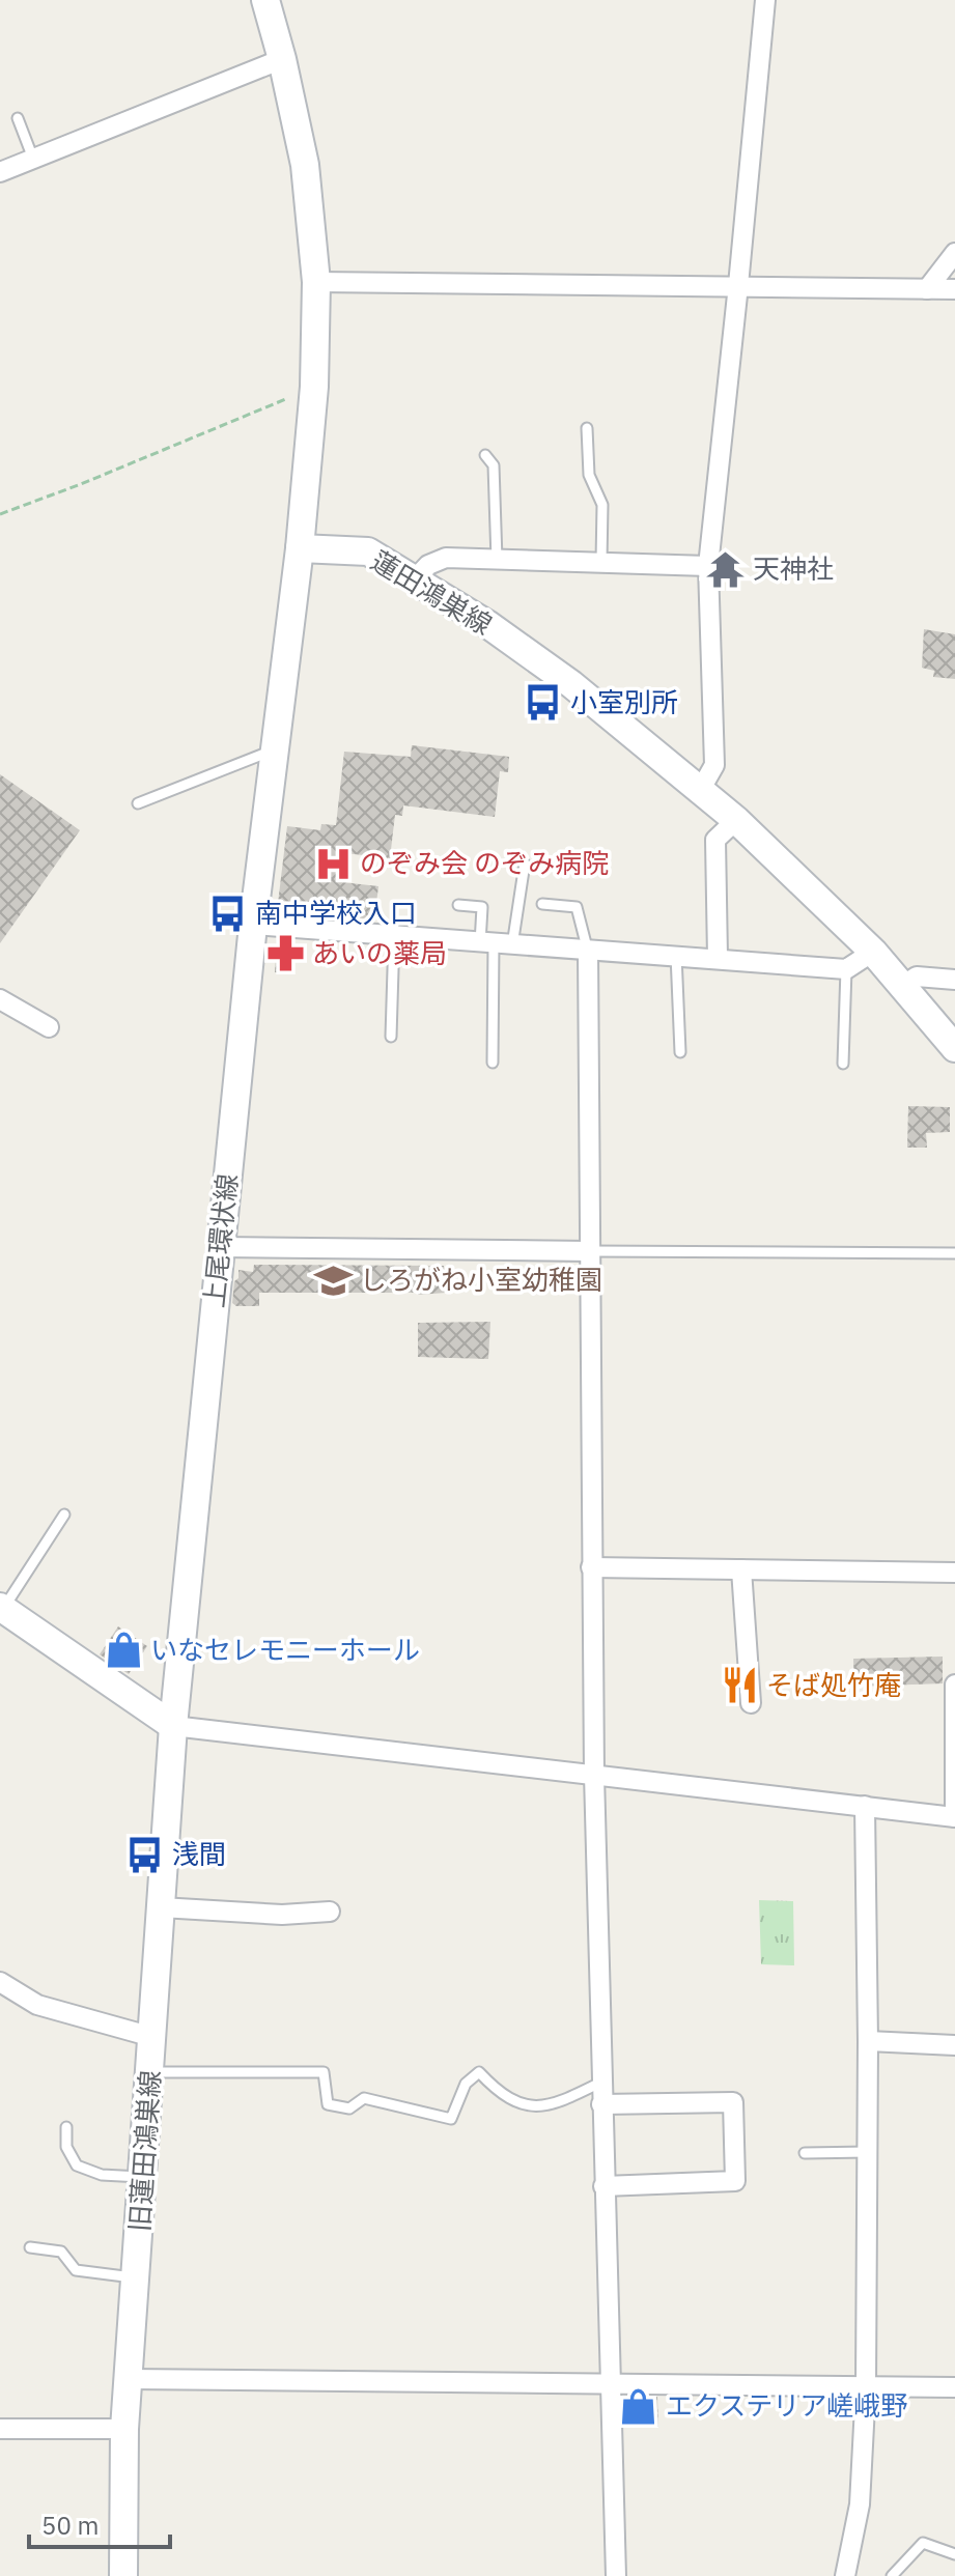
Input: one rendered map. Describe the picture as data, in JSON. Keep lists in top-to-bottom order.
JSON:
{
  "streets": {
    "main road": ["蓮田鴻巣線", "上尾環状線", "旧蓮田鴻巣線"]
  },
  "crossings": [
    ["蓮田鴻巣線", "上尾環状線"],
    ["上尾環状線", "旧蓮田鴻巣線"]
  ],
  "places": {
    "temple": ["天神社"],
    "bus stop": ["小室別所", "南中学校入口", "浅間"],
    "hospital": ["のぞみ会 のぞみ病院"],
    "pharmacy": ["あいの薬局"],
    "school or university": ["しろがね小室幼稚園"],
    "shop": ["いなセレモニーホール", "エクステリア嵯峨野"],
    "restaurant": ["そば処竹庵"]
  },
  "scale_bar": "50 m"
}
